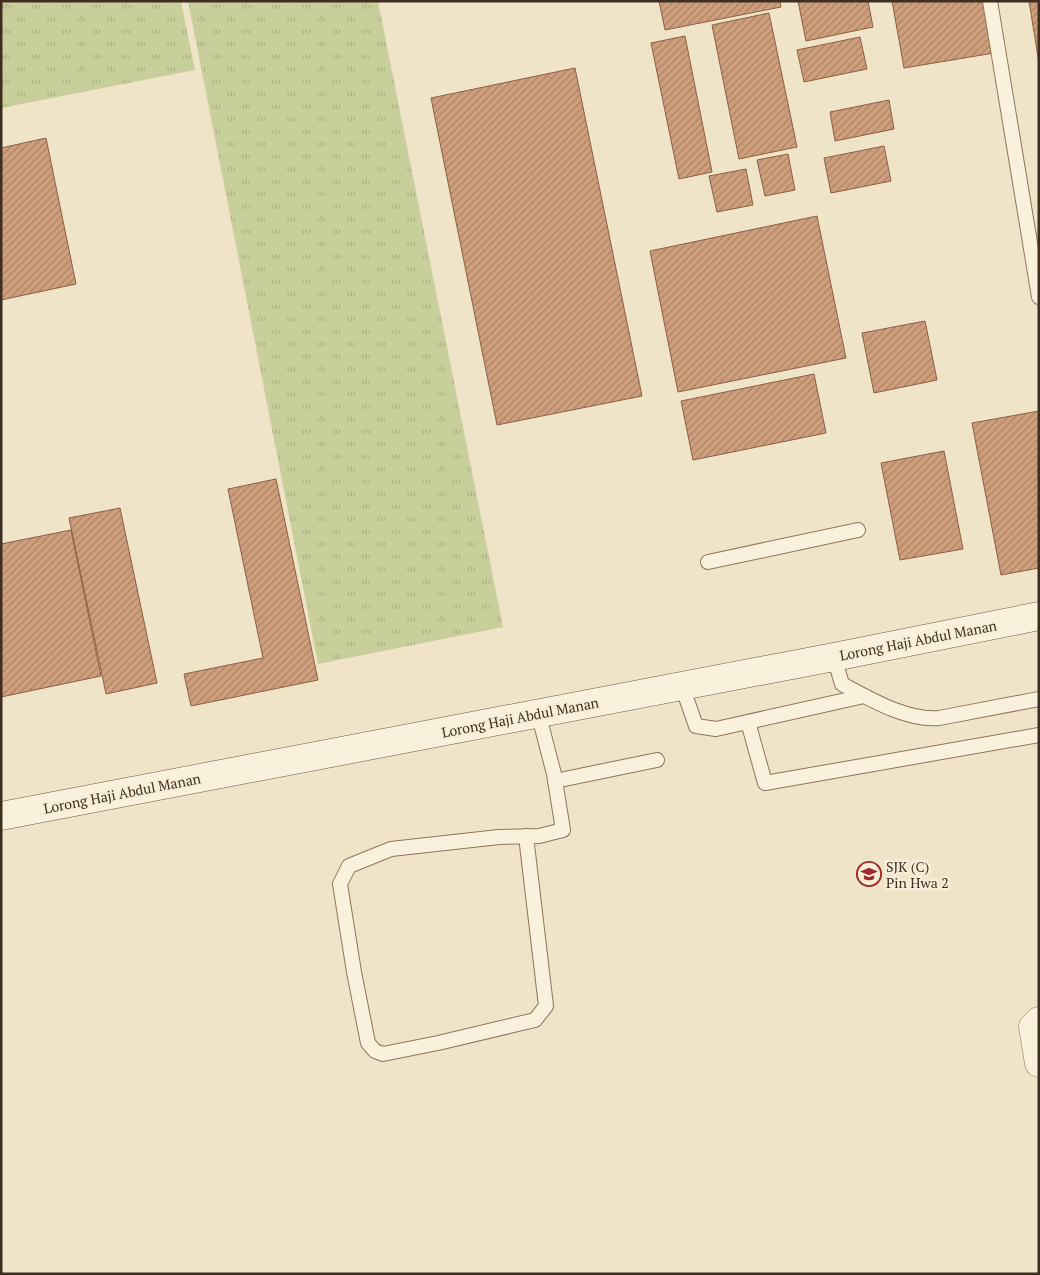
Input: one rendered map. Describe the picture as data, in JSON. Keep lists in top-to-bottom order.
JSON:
{
  "streets": {
    "street": ["Lorong Haji Abdul Manan"]
  },
  "places": {
    "school or university": ["SJK (C) Pin Hwa 2"]
  }
}
